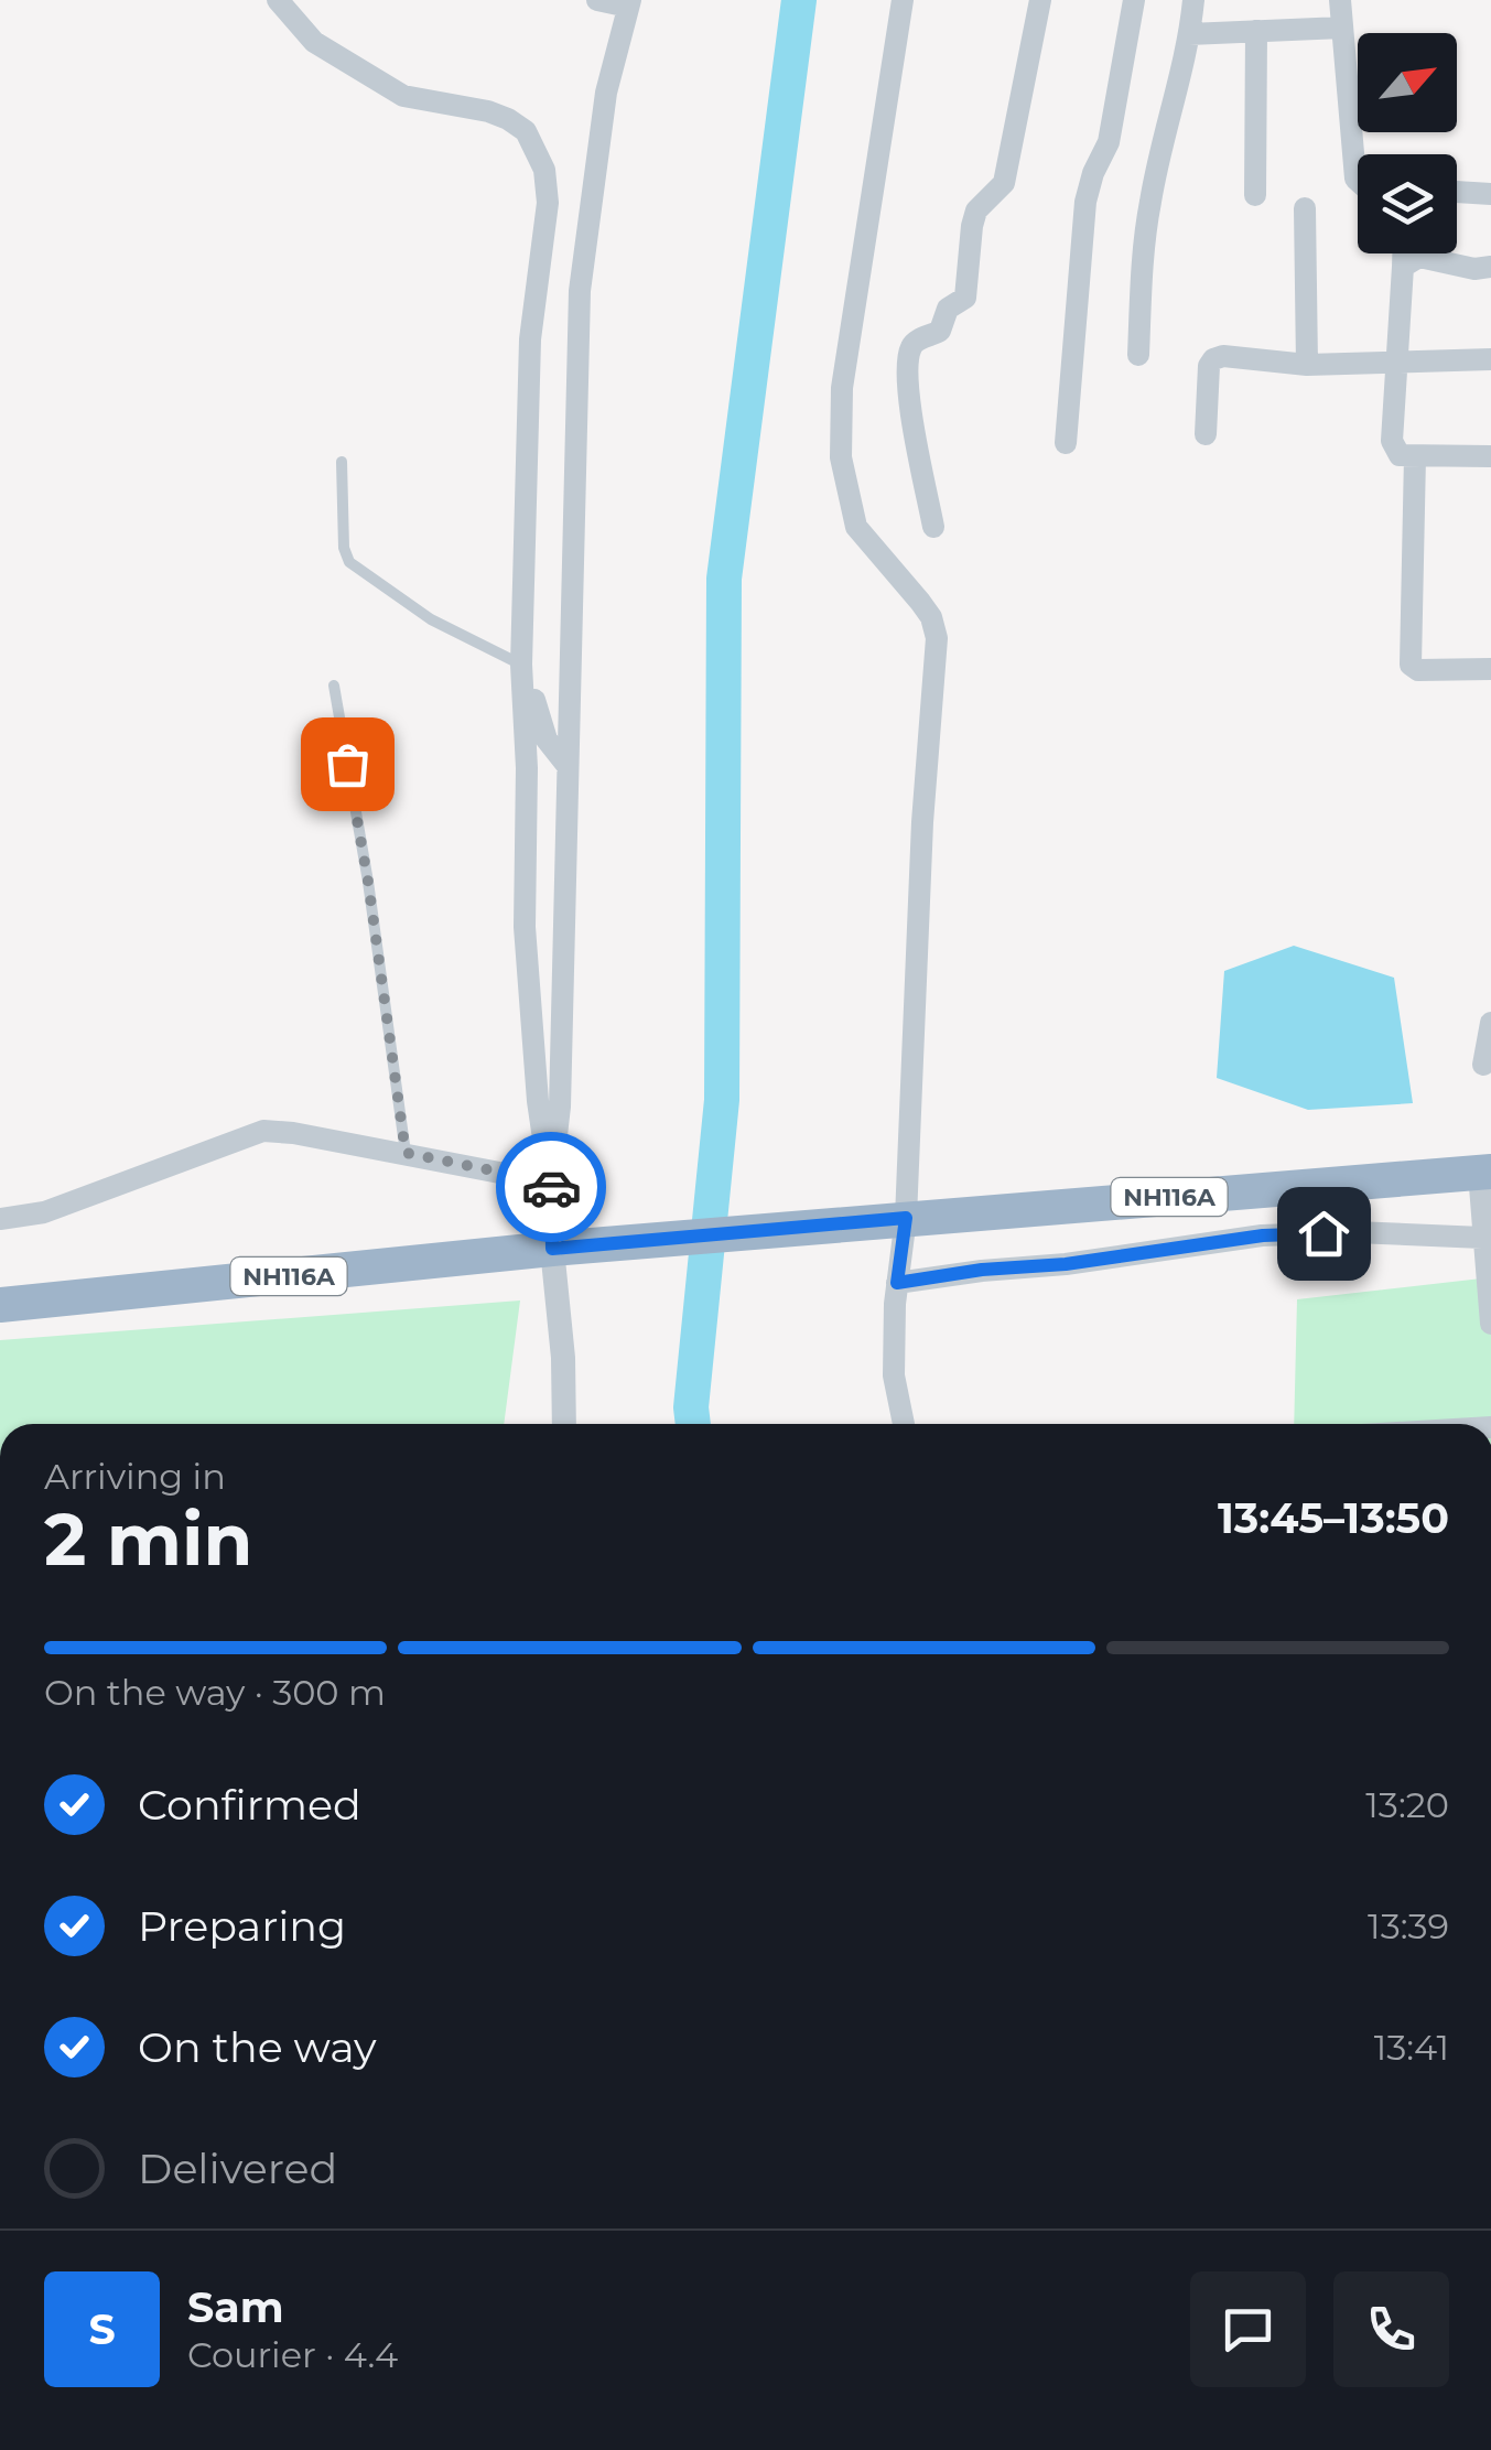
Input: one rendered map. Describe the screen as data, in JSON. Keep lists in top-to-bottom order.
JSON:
{
  "streets": {
    "highway": ["NH116A"]
  },
  "north": "top right",
  "page": {
    "heading": ["2 min", "Arriving in", "13:45–13:50"],
    "panel": ["Sam", "Courier · 4.4"],
    "bar": "On the way · 300 m",
    "list": [
      ["Confirmed", "13:20"],
      ["Preparing", "13:39"],
      ["On the way", "13:41"],
      "Delivered"
    ],
    "round": "S"
  }
}
